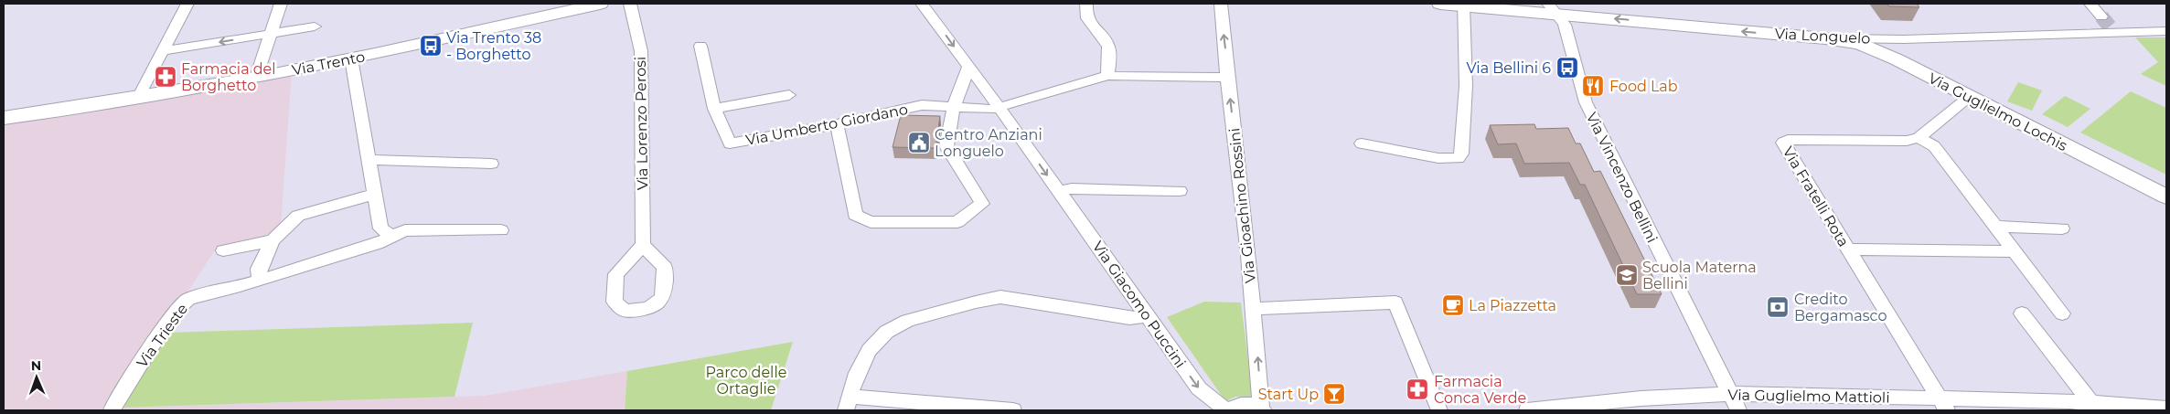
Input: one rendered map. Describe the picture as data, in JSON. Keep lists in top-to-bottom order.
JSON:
{
  "streets": {
    "street": [
      "Via Longuelo",
      "Via Trento",
      "Via Guglielmo Lochis",
      "Via Lorenzo Perosi",
      "Via Umberto Giordano",
      "Via Vincenzo Bellini",
      "Via Fratelli Rota",
      "Via Gioachino Rossini",
      "Via Giacomo Puccini",
      "Via Trieste",
      "Via Guglielmo Mattioli"
    ]
  },
  "crossings": [
    ["Via Longuelo", "Via Guglielmo Lochis"],
    ["Via Longuelo", "Via Vincenzo Bellini"],
    ["Via Umberto Giordano", "Via Gioachino Rossini"],
    ["Via Umberto Giordano", "Via Giacomo Puccini"],
    ["Via Vincenzo Bellini", "Via Guglielmo Mattioli"],
    ["Via Fratelli Rota", "Via Guglielmo Mattioli"],
    ["Via Gioachino Rossini", "Via Giacomo Puccini"]
  ],
  "one_way": ["Via Longuelo", "Via Gioachino Rossini", "Via Giacomo Puccini"],
  "parks": ["Parco delle Ortaglie"],
  "places": {
    "bus stop": ["Via Trento 38 - Borghetto", "Via Bellini 6"],
    "pharmacy": ["Farmacia del Borghetto", "Farmacia Conca Verde"],
    "restaurant": ["Food Lab"],
    "public building": ["Centro Anziani Longuelo"],
    "school or university": ["Scuola Materna Bellini"],
    "cafe": ["La Piazzetta"],
    "bank": ["Credito Bergamasco"],
    "bar": ["Start Up"]
  },
  "north": "top"
}
